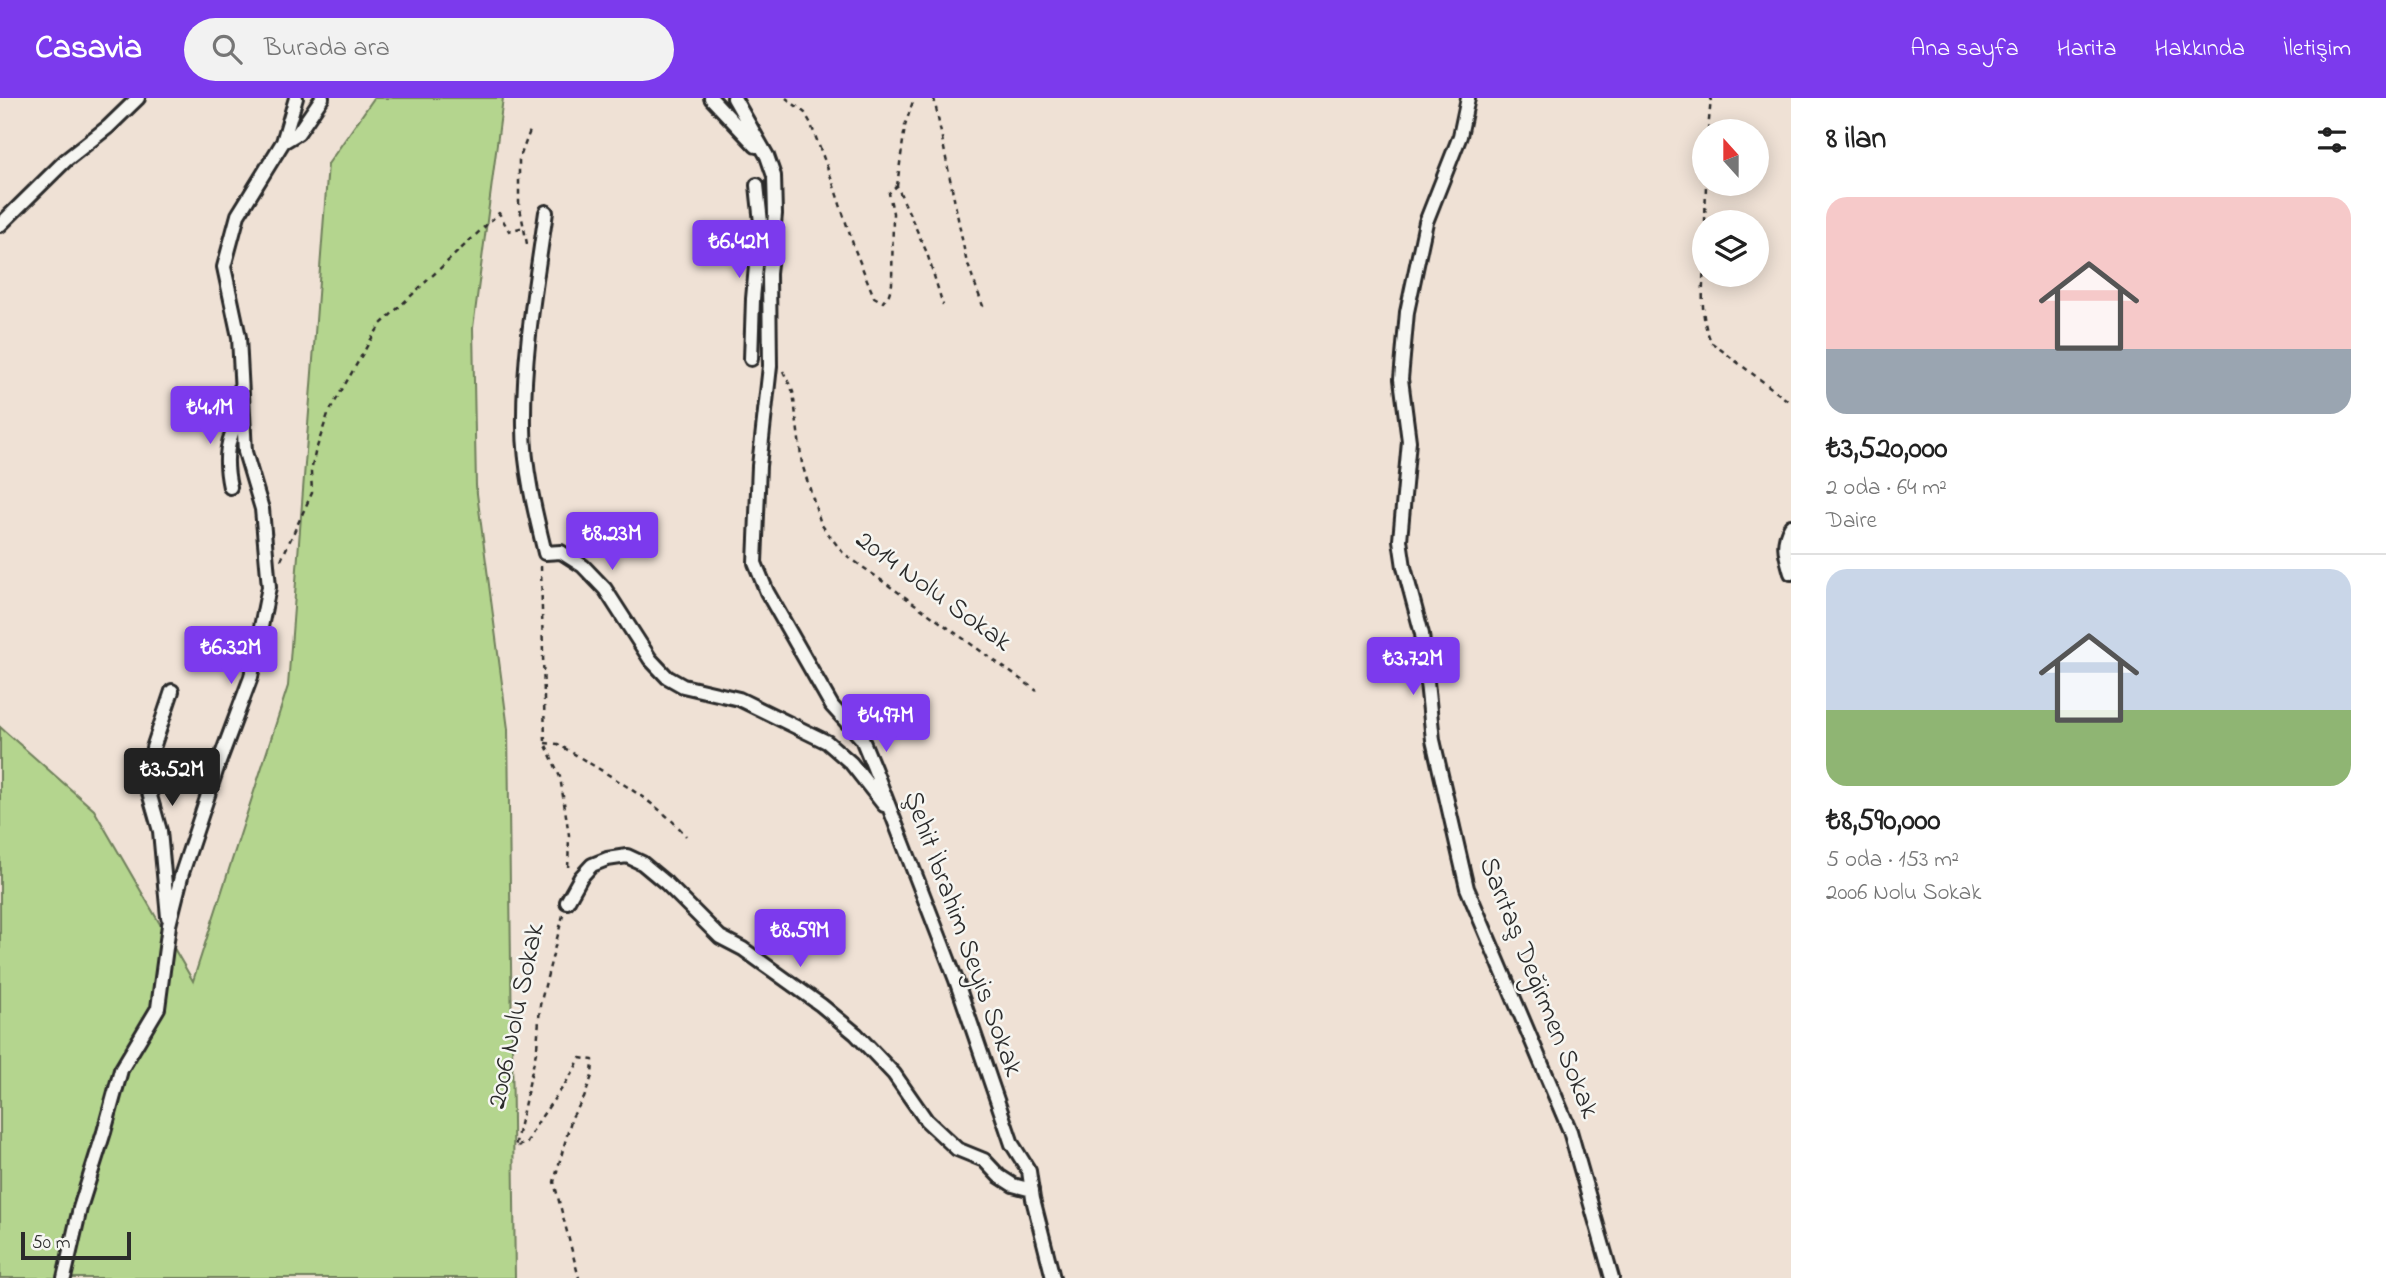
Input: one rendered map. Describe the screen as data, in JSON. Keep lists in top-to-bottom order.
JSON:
{
  "streets": {
    "street": ["Şehit İbrahim Seyis Sokak", "Sarıtaş Değirmen Sokak", "2006 Nolu Sokak"],
    "path": ["2014 Nolu Sokak"]
  },
  "crossings": [
    ["2014 Nolu Sokak", "Şehit İbrahim Seyis Sokak"],
    ["Şehit İbrahim Seyis Sokak", "2006 Nolu Sokak"]
  ],
  "scale_bar": "50 m",
  "north": "top",
  "page": {
    "header": "Casavia",
    "search": "Burada ara",
    "nav": [
      "Ana sayfa",
      "Harita",
      "Hakkında",
      "İletişim"
    ],
    "heading": "8 ilan",
    "list": [
      {
        "name": "₺3,520,000",
        "note": "2 oda · 64 m² · Daire"
      },
      {
        "name": "₺8,590,000",
        "note": "5 oda · 153 m² · 2006 Nolu Sokak"
      }
    ],
    "price": [
      "₺6.42M",
      "₺4.1M",
      "₺8.23M",
      "₺6.32M",
      "₺3.72M",
      "₺4.97M",
      "₺3.52M",
      "₺8.59M"
    ],
    "scale": "50 m"
  }
}
